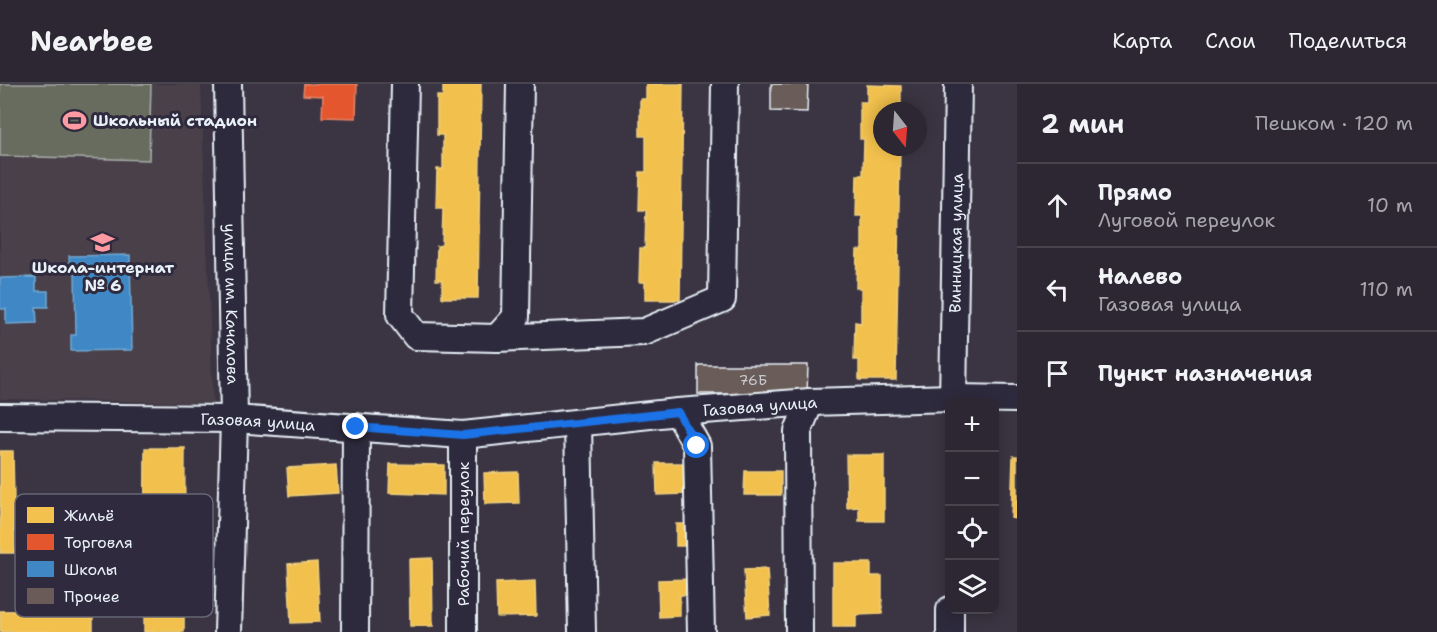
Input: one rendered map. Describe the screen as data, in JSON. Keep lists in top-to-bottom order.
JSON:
{
  "streets": {
    "street": [
      "Винницкая улица",
      "улица им. Качалова",
      "Газовая улица",
      "Рабочий переулок"
    ]
  },
  "crossings": [
    ["улица им. Качалова", "Газовая улица"],
    ["Газовая улица", "Рабочий переулок"]
  ],
  "places": {
    "sports": ["Школьный стадион"],
    "school or university": ["Школа-интернат № 6"]
  },
  "house_numbers": ["76Б"],
  "legend": [
    "Жильё",
    "Торговля",
    "Школы",
    "Прочее"
  ],
  "north": "bottom",
  "page": {
    "header": "Nearbee",
    "nav": ["Карта", "Слои", "Поделиться"],
    "heading": ["2 мин", "Пешком · 120 m"],
    "list": [
      ["Прямо", "Луговой переулок", "10 m"],
      ["Налево", "Газовая улица", "110 m"],
      "Пункт назначения"
    ],
    "map_buttons": ["+", "−"]
  }
}
